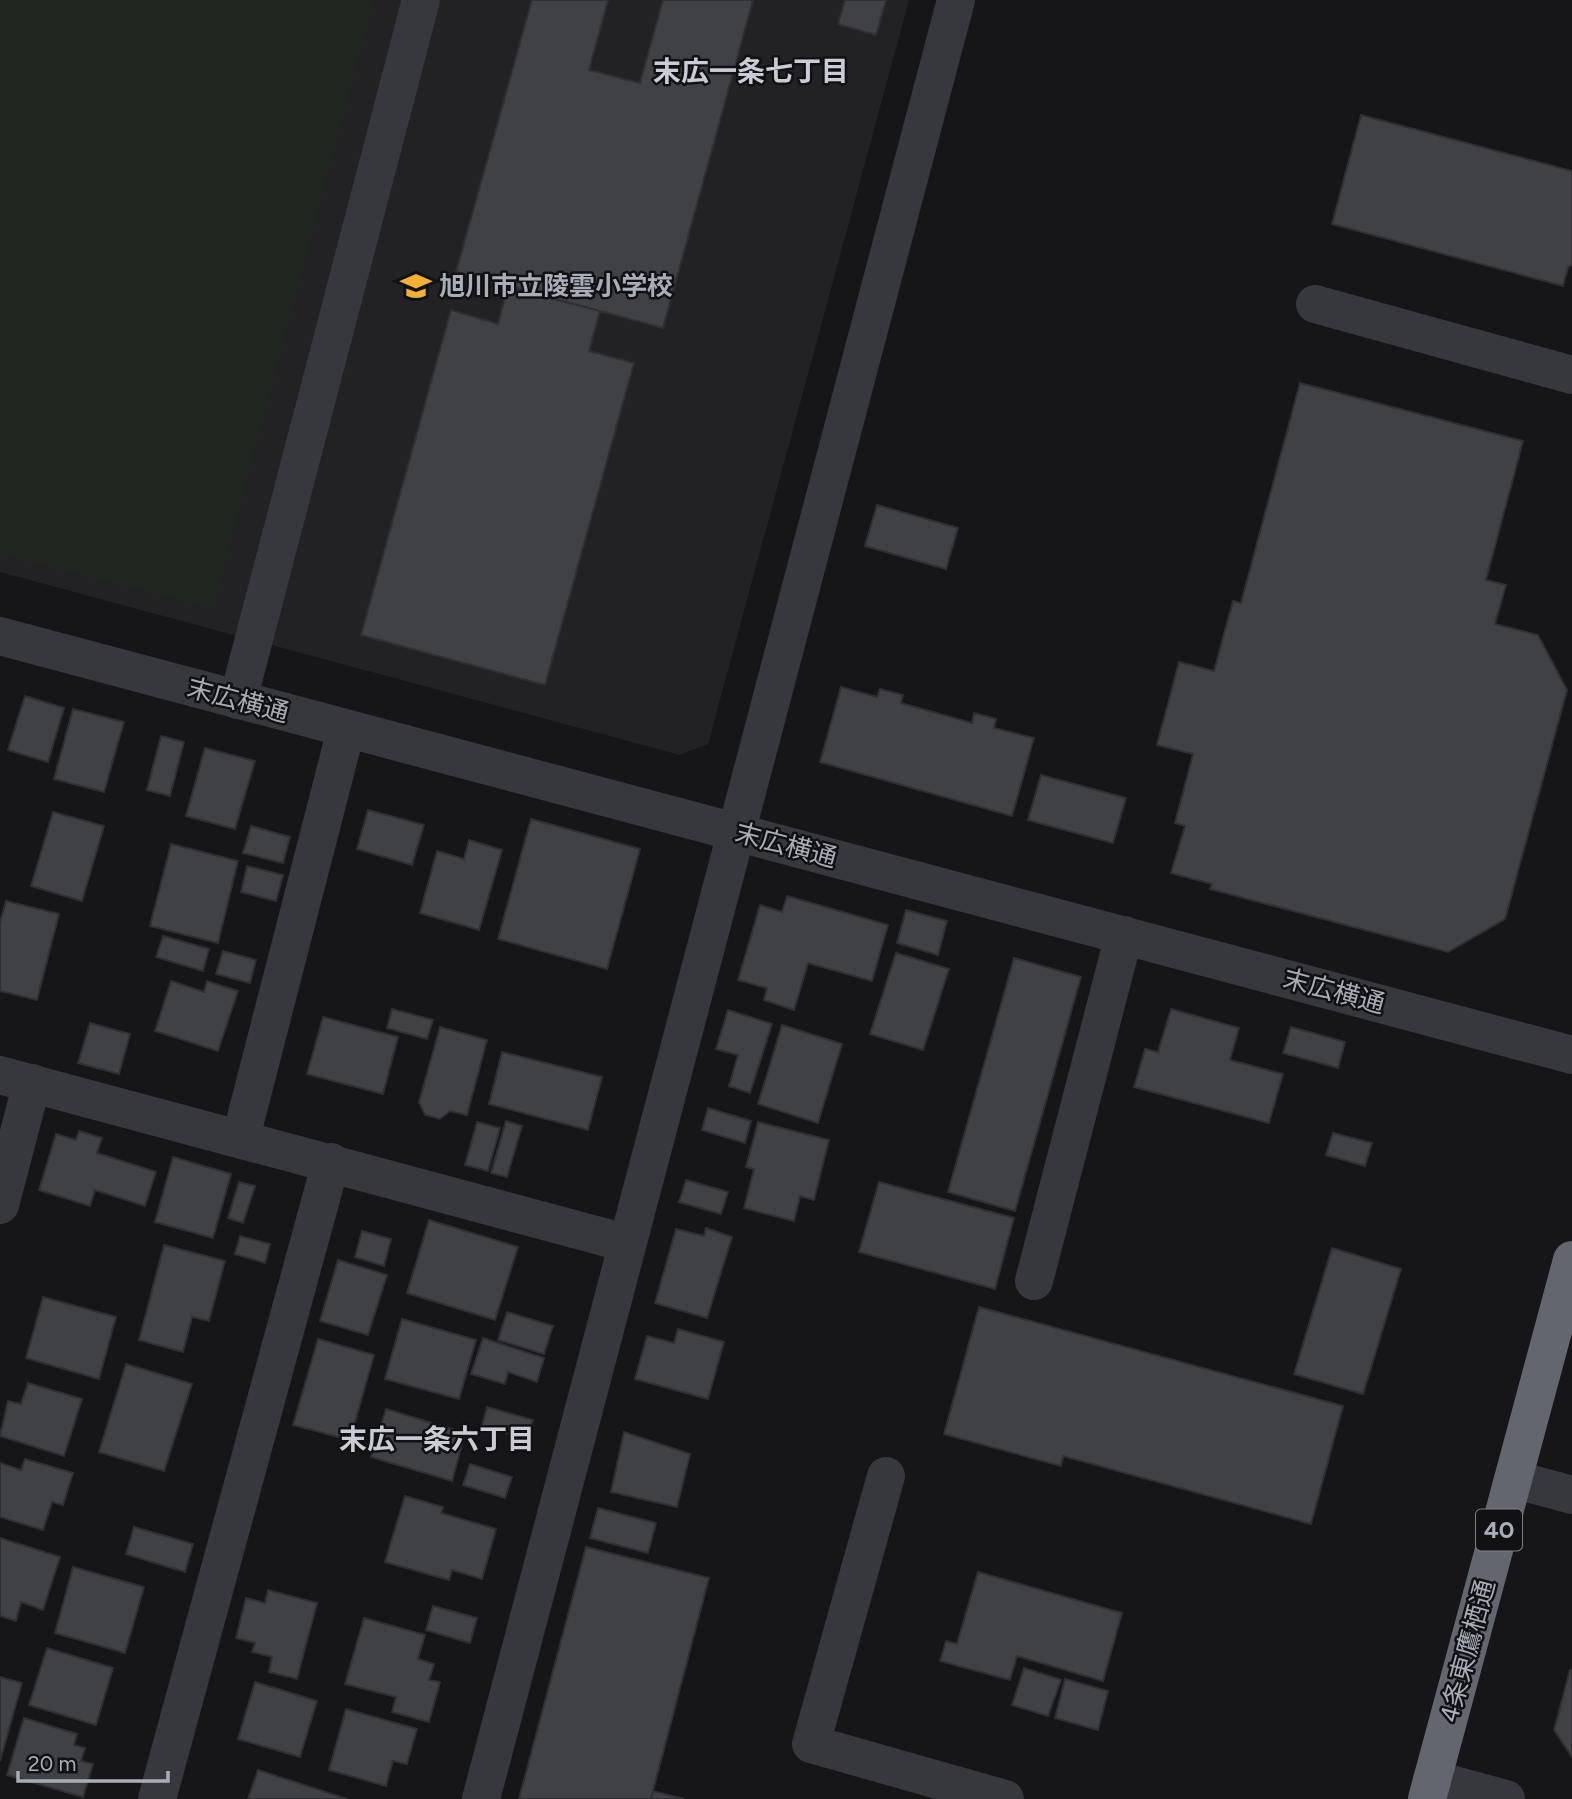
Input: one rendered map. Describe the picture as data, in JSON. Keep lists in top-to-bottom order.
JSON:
{
  "streets": {
    "highway": ["40", "4条東鷹栖通"],
    "street": ["末広横通"]
  },
  "districts": ["末広一条七丁目", "末広一条六丁目"],
  "places": {
    "school or university": ["旭川市立陵雲小学校"]
  },
  "scale_bar": "20 m"
}
